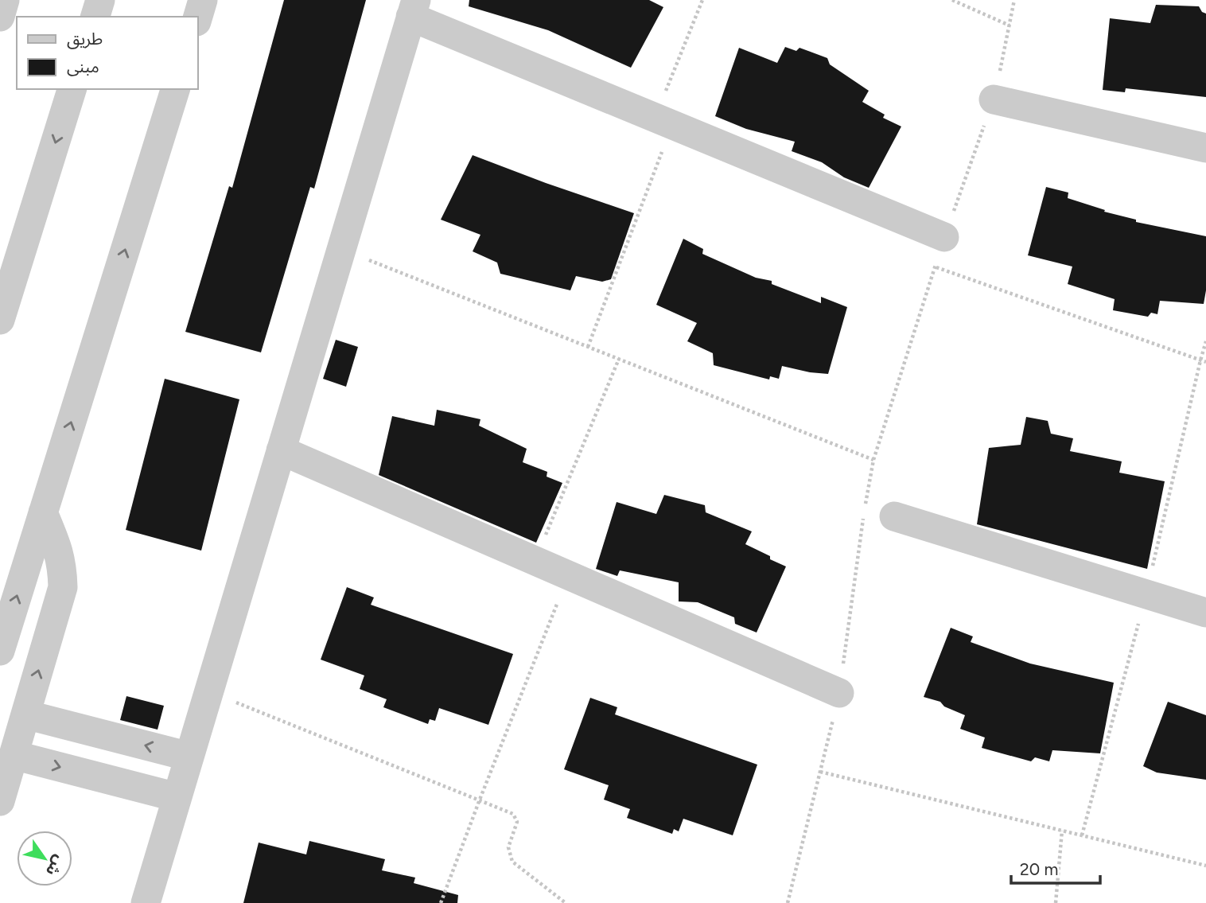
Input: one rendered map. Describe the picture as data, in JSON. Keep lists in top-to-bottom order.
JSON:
{
  "legend": ["طريق", "مبنى"],
  "scale_bar": "20 m",
  "north": "bottom right"
}
